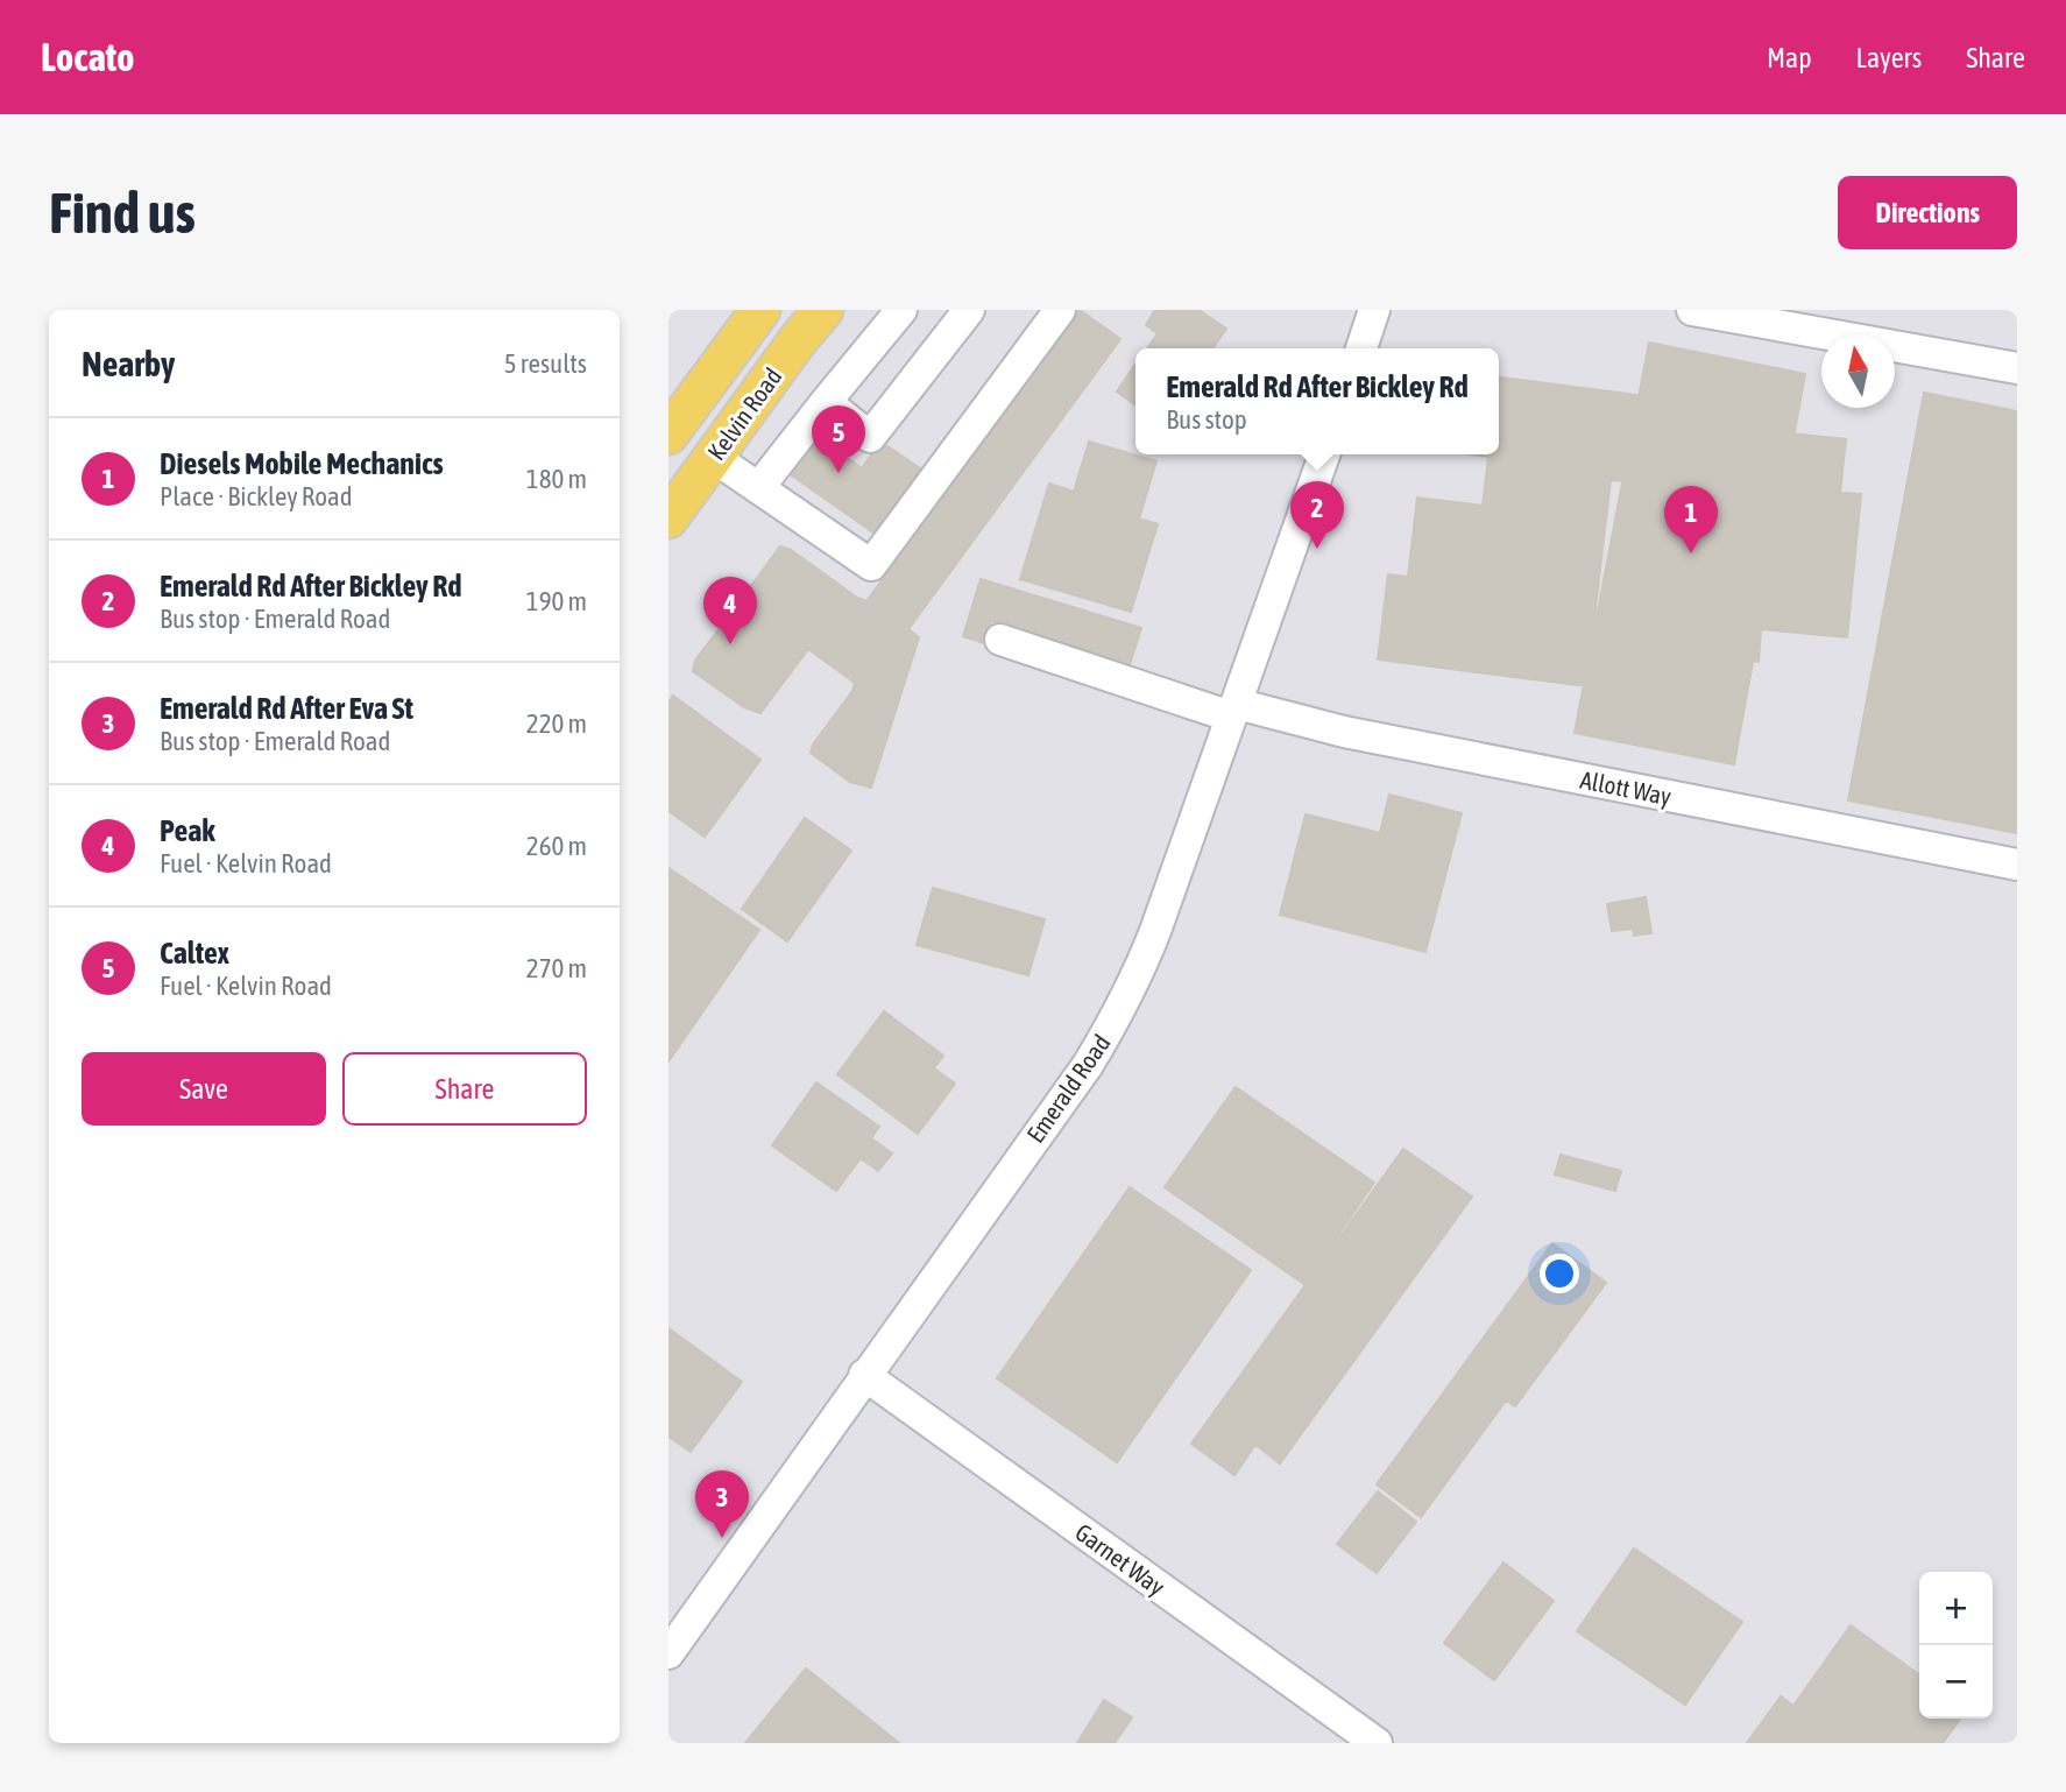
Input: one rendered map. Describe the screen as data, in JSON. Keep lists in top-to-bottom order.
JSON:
{
  "streets": {
    "main road": ["Kelvin Road"],
    "street": ["Allott Way", "Emerald Road", "Garnet Way"]
  },
  "crossings": [
    ["Allott Way", "Emerald Road"],
    ["Emerald Road", "Garnet Way"]
  ],
  "north": "top",
  "page": {
    "header": "Locato",
    "nav": ["Map", "Layers", "Share"],
    "buttons": [
      "Directions",
      ["Save", "Share"]
    ],
    "title": "Find us",
    "heading": ["Nearby", "5 results"],
    "popup": ["Emerald Rd After Bickley Rd", "Bus stop"],
    "pins": [
      "5",
      "2",
      "1",
      "4",
      "3"
    ],
    "list": [
      {
        "mark": "1",
        "name": "Diesels Mobile Mechanics",
        "note": "Place · Bickley Road",
        "value": "180 m"
      },
      {
        "mark": "2",
        "name": "Emerald Rd After Bickley Rd",
        "note": "Bus stop · Emerald Road",
        "value": "190 m"
      },
      {
        "mark": "3",
        "name": "Emerald Rd After Eva St",
        "note": "Bus stop · Emerald Road",
        "value": "220 m"
      },
      {
        "mark": "4",
        "name": "Peak",
        "note": "Fuel · Kelvin Road",
        "value": "260 m"
      },
      {
        "mark": "5",
        "name": "Caltex",
        "note": "Fuel · Kelvin Road",
        "value": "270 m"
      }
    ],
    "map_buttons": ["+", "−"]
  }
}
